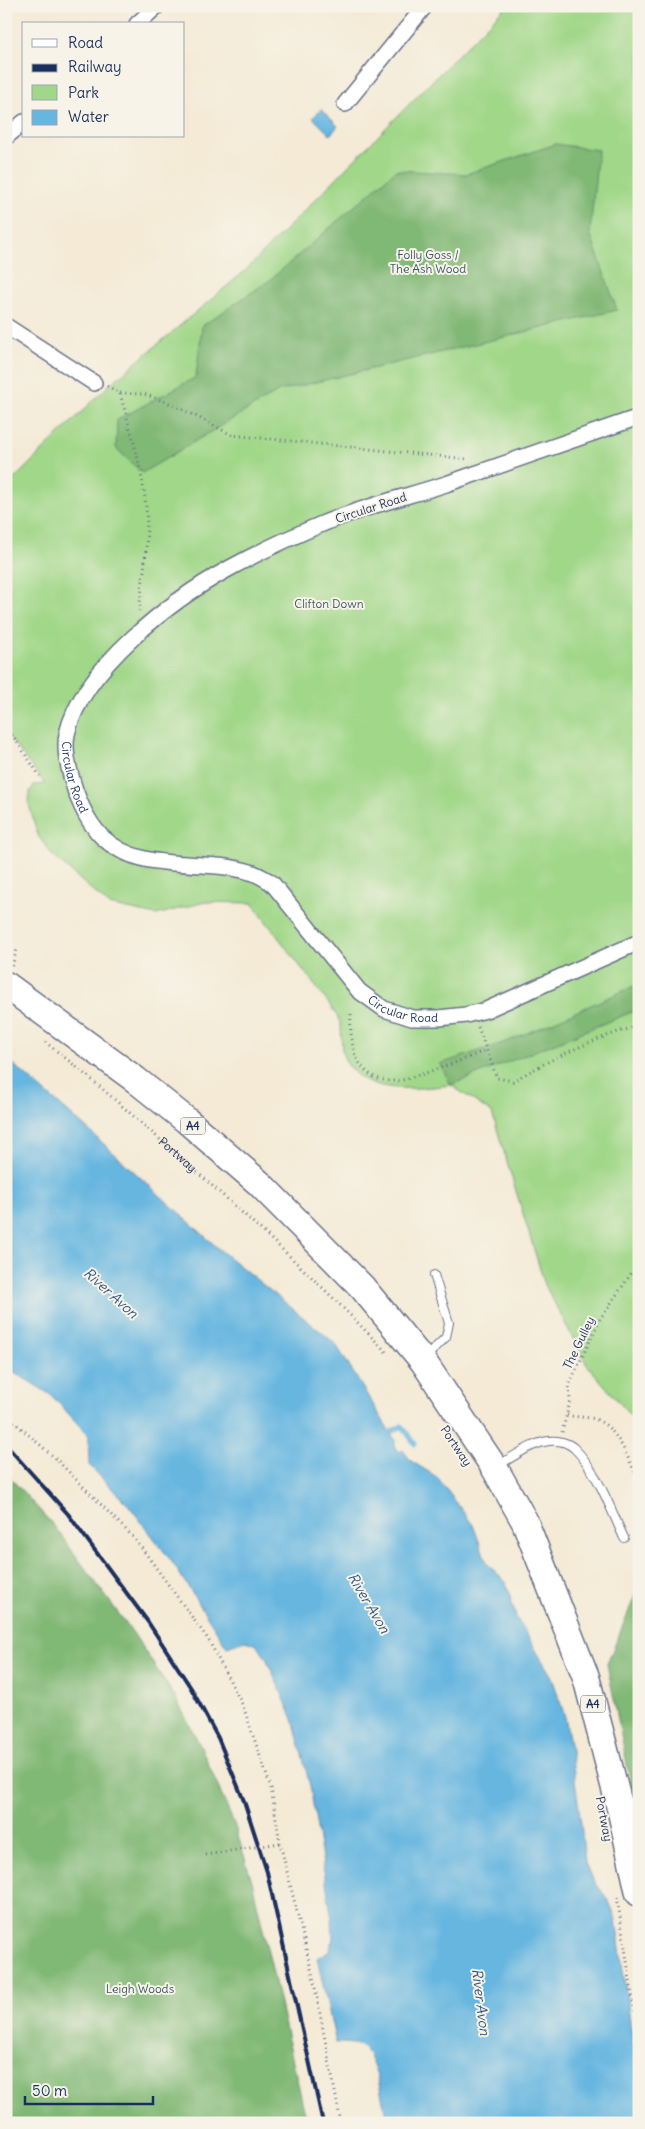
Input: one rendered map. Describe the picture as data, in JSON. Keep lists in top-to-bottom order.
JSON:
{
  "streets": {
    "highway": ["A4", "Portway"],
    "street": ["Circular Road"],
    "path": ["The Gulley"]
  },
  "water": ["River Avon"],
  "parks": ["Folly Goss / The Ash Wood", "Clifton Down", "Leigh Woods"],
  "legend": [
    "Road",
    "Railway",
    "Park",
    "Water"
  ],
  "scale_bar": "50 m"
}
